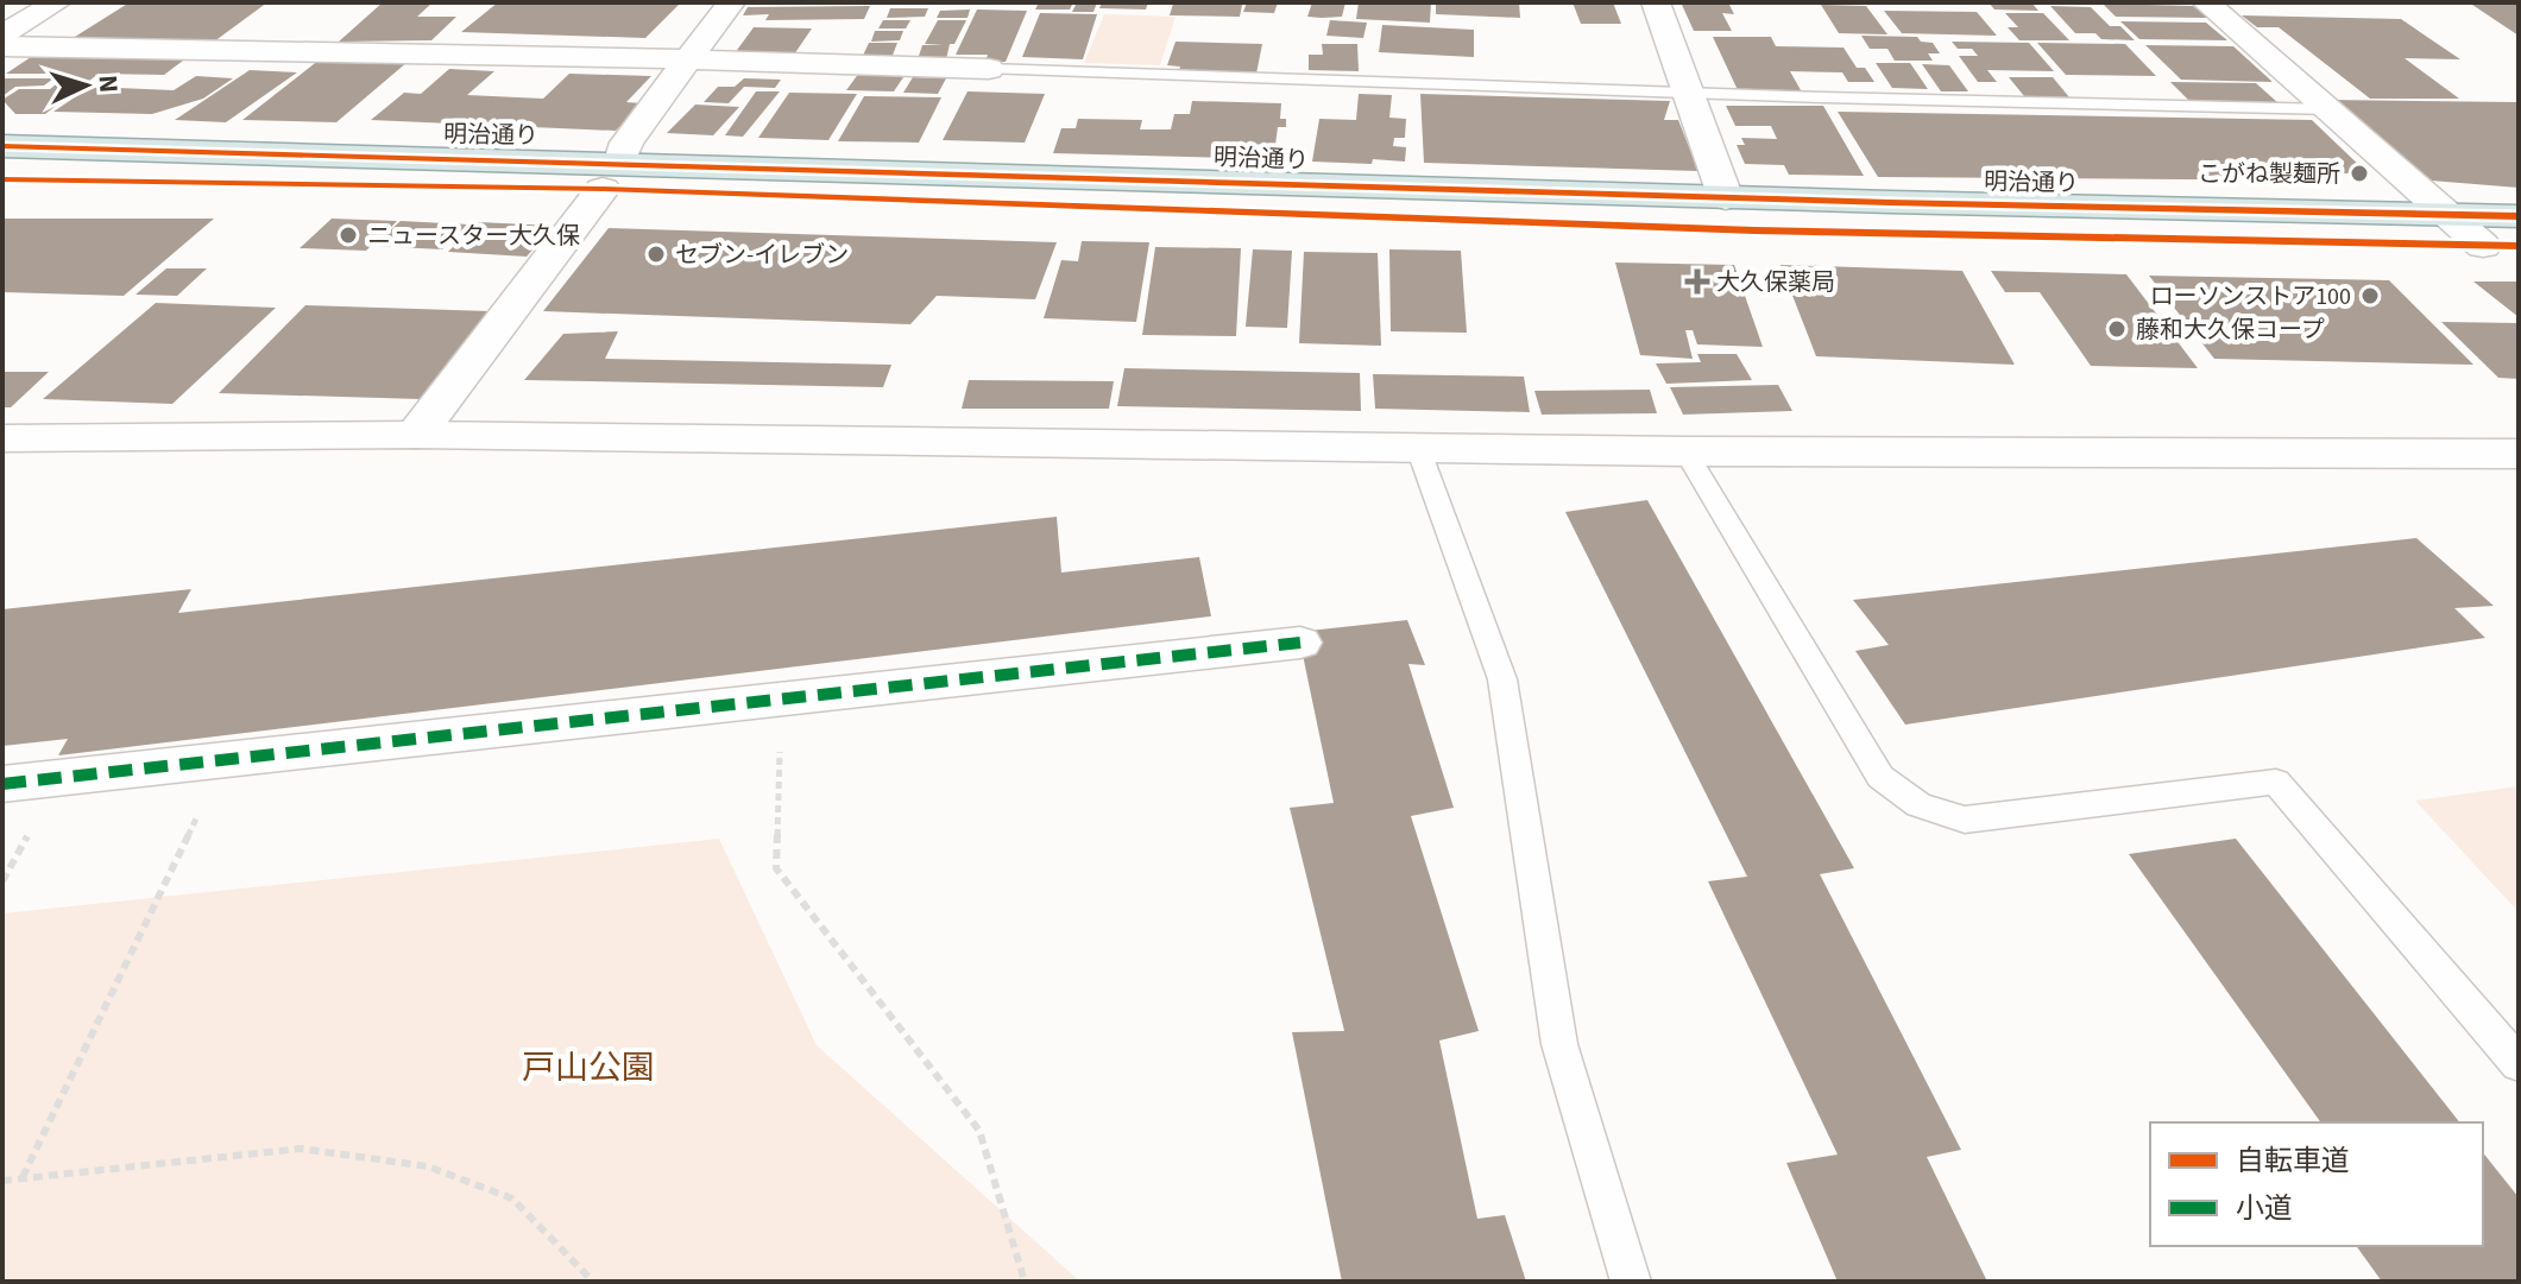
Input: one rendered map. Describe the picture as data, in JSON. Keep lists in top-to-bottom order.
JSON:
{
  "streets": {
    "main road": ["明治通り"]
  },
  "parks": ["戸山公園"],
  "places": {
    "other": [
      "こがね製麺所",
      "ニュースター大久保",
      "セブン-イレブン",
      "ローソンストア100",
      "藤和大久保コープ"
    ],
    "health": ["大久保薬局"]
  },
  "legend": ["自転車道", "小道"],
  "north": "right"
}
